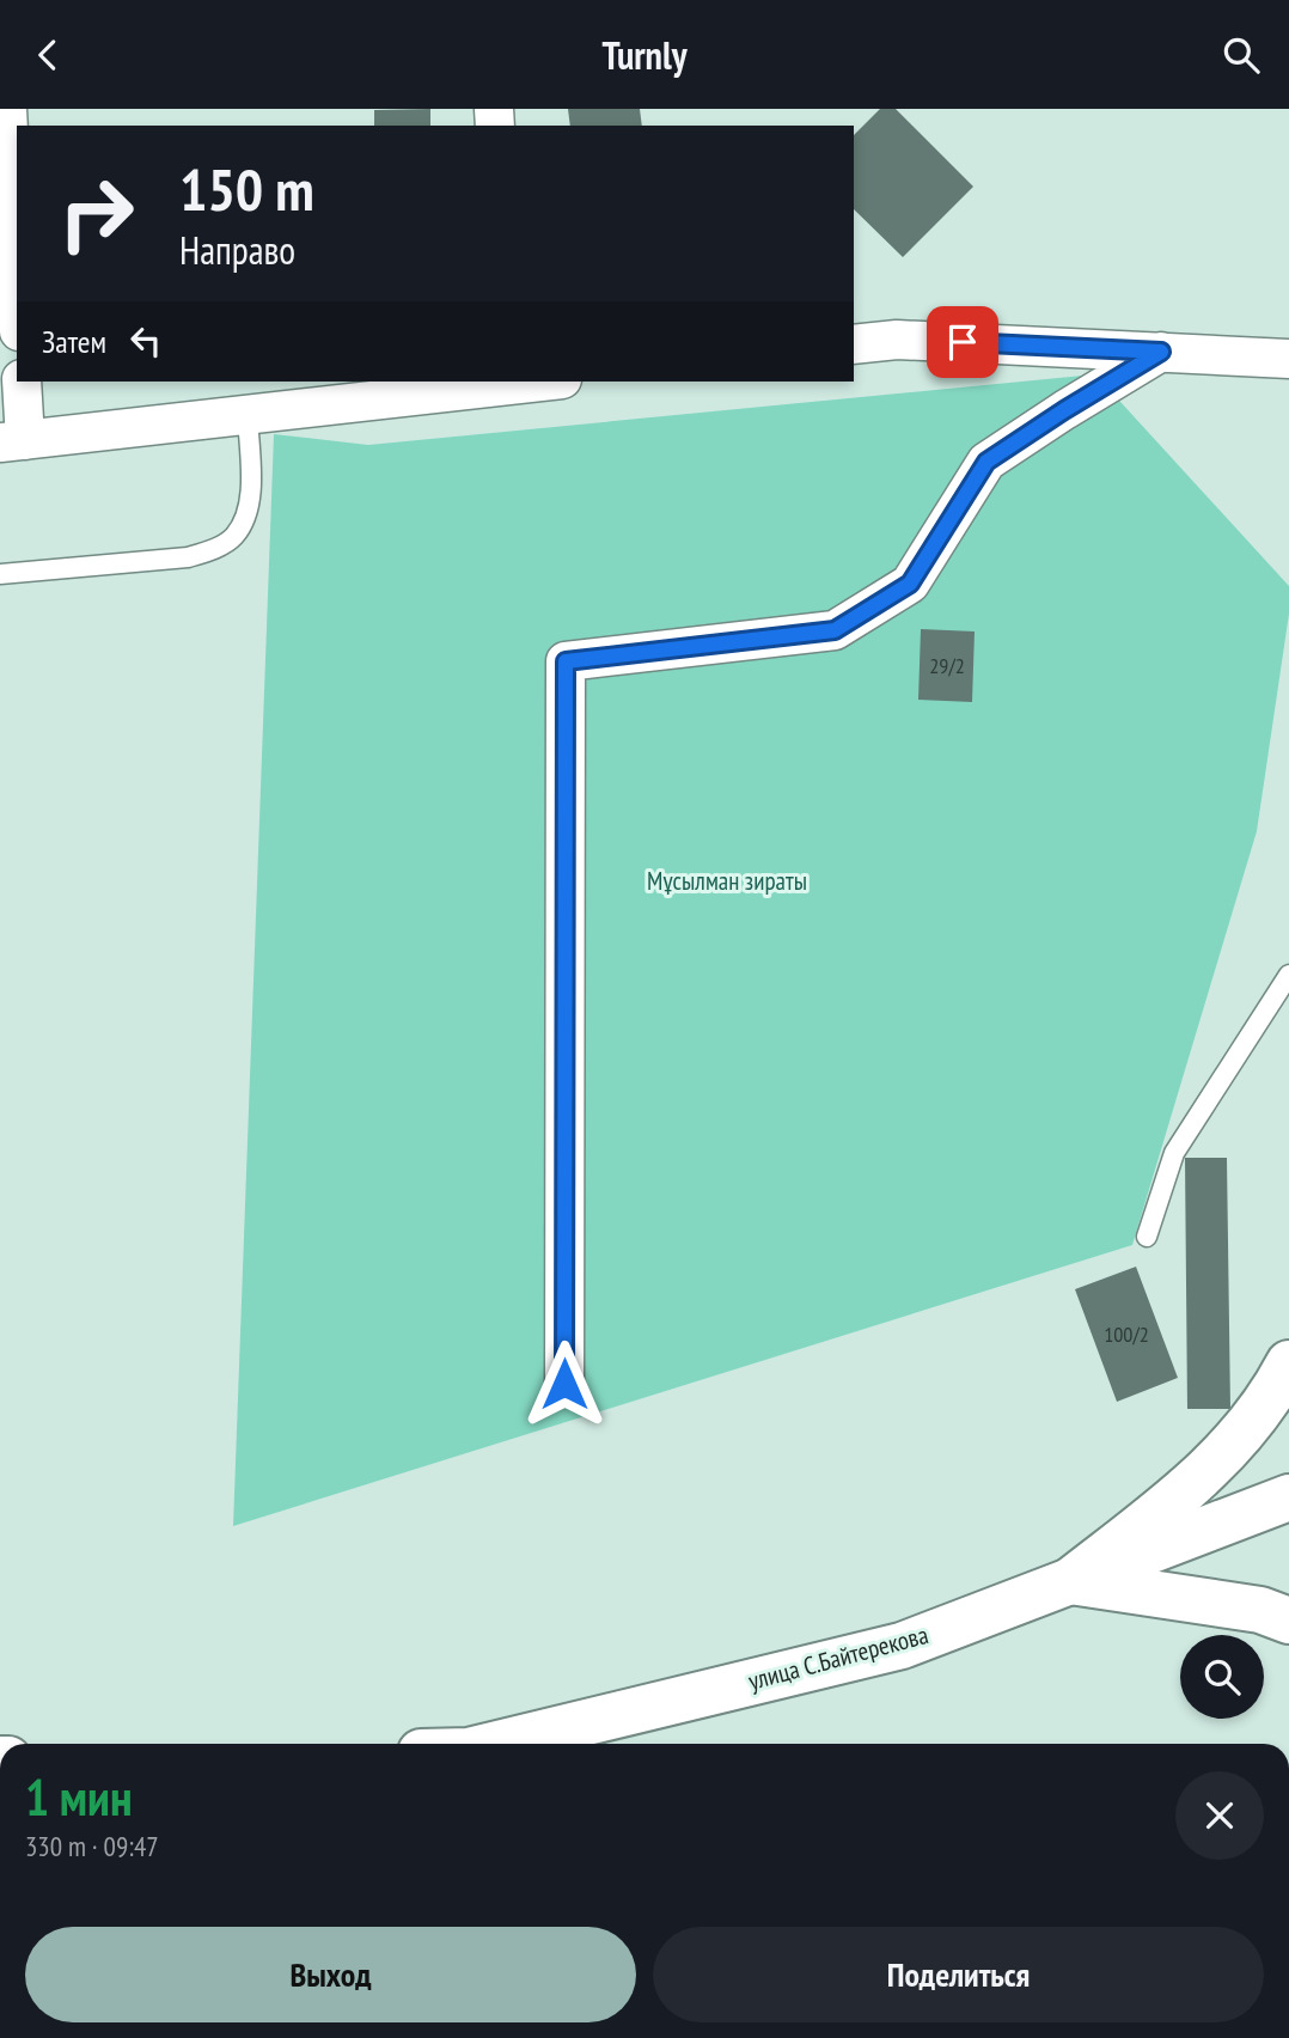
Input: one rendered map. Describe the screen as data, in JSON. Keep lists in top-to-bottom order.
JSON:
{
  "streets": {
    "main road": ["улица С.Байтерекова"]
  },
  "parks": ["Мұсылман зираты"],
  "house_numbers": ["29/2", "100/2"],
  "page": {
    "header": "Turnly",
    "turn": ["150 m", "Направо"],
    "then": "Затем",
    "heading": ["1 мин", "330 m · 09:47"],
    "buttons": ["Выход", "Поделиться"]
  }
}
